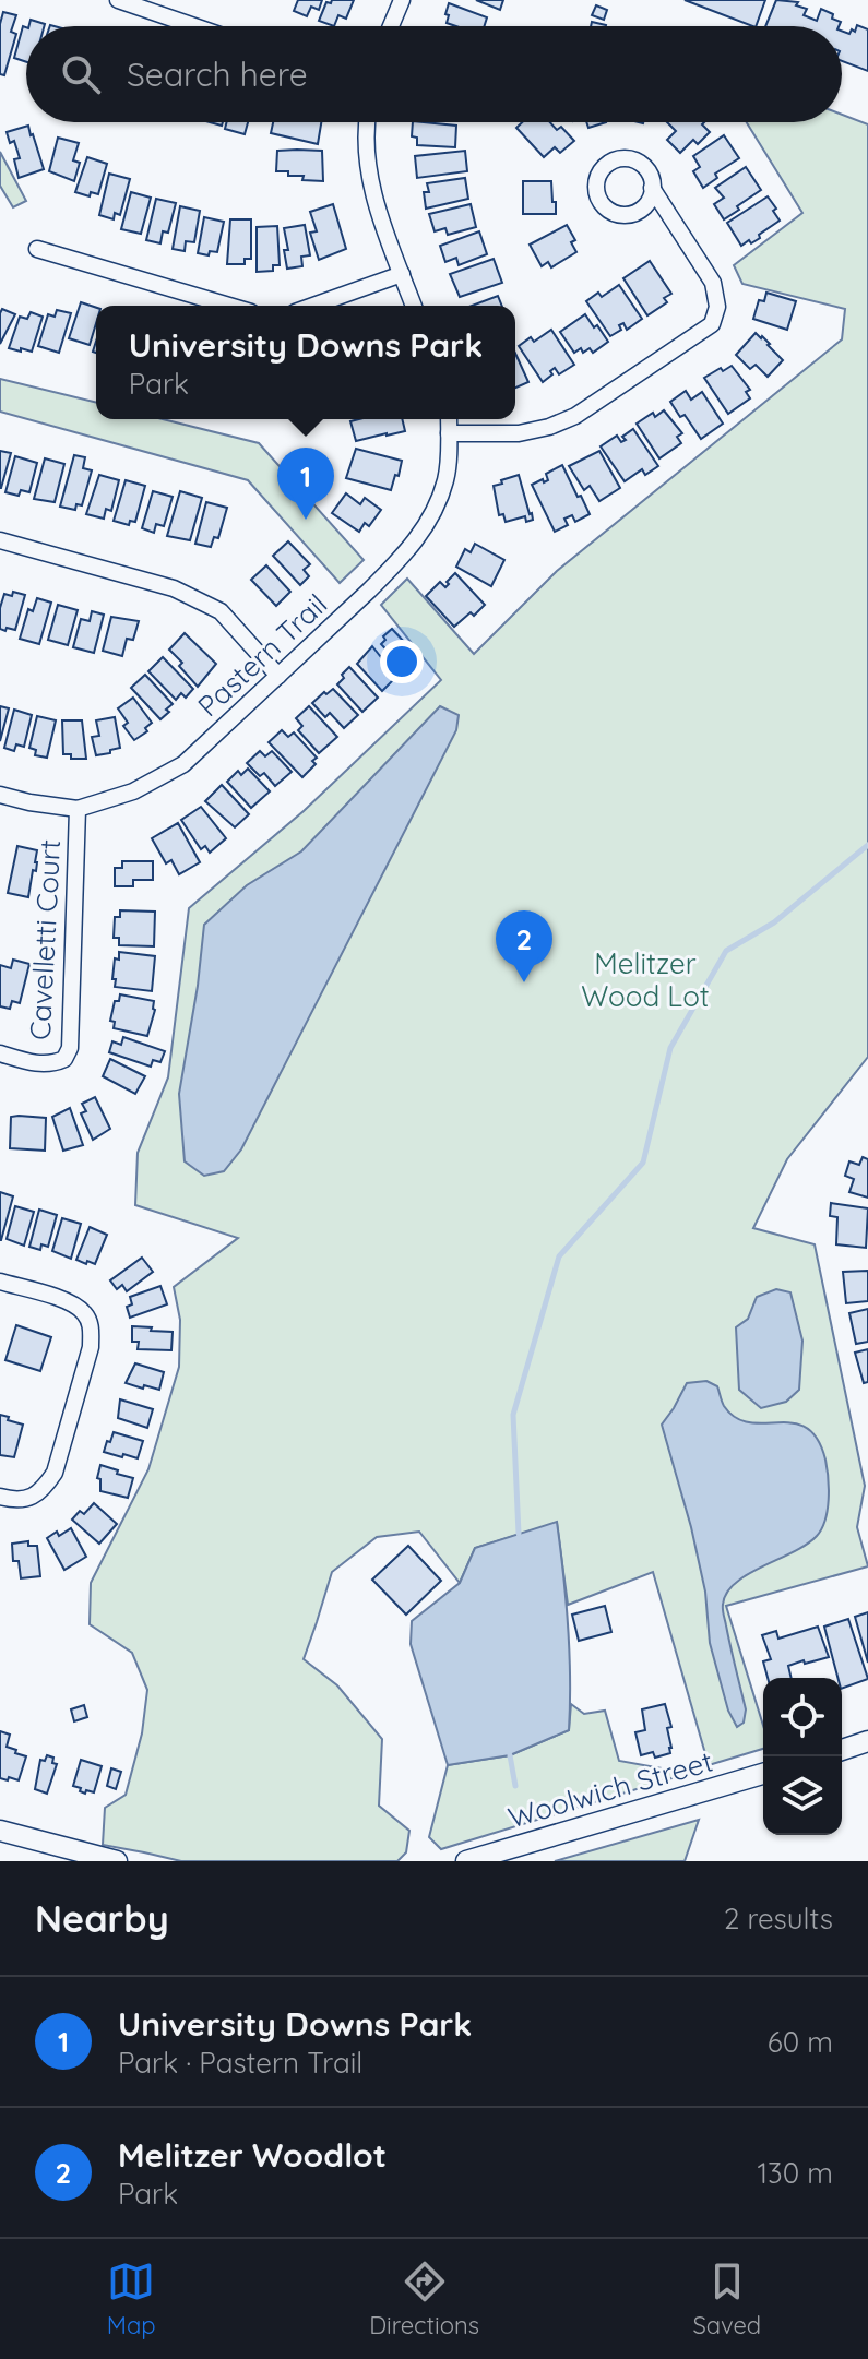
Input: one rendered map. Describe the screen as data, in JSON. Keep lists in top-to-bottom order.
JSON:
{
  "streets": {
    "street": ["Pastern Trail", "Cavelletti Court", "Woolwich Street"]
  },
  "crossings": [
    ["Pastern Trail", "Cavelletti Court"]
  ],
  "parks": ["Melitzer Wood Lot"],
  "page": {
    "search": "Search here",
    "popup": ["University Downs Park", "Park"],
    "pins": ["1", "2"],
    "heading": ["Nearby", "2 results"],
    "list": [
      {
        "mark": "1",
        "name": "University Downs Park",
        "note": "Park · Pastern Trail",
        "value": "60 m"
      },
      {
        "mark": "2",
        "name": "Melitzer Woodlot",
        "note": "Park",
        "value": "130 m"
      }
    ],
    "nav": ["Map", "Directions", "Saved"]
  }
}
